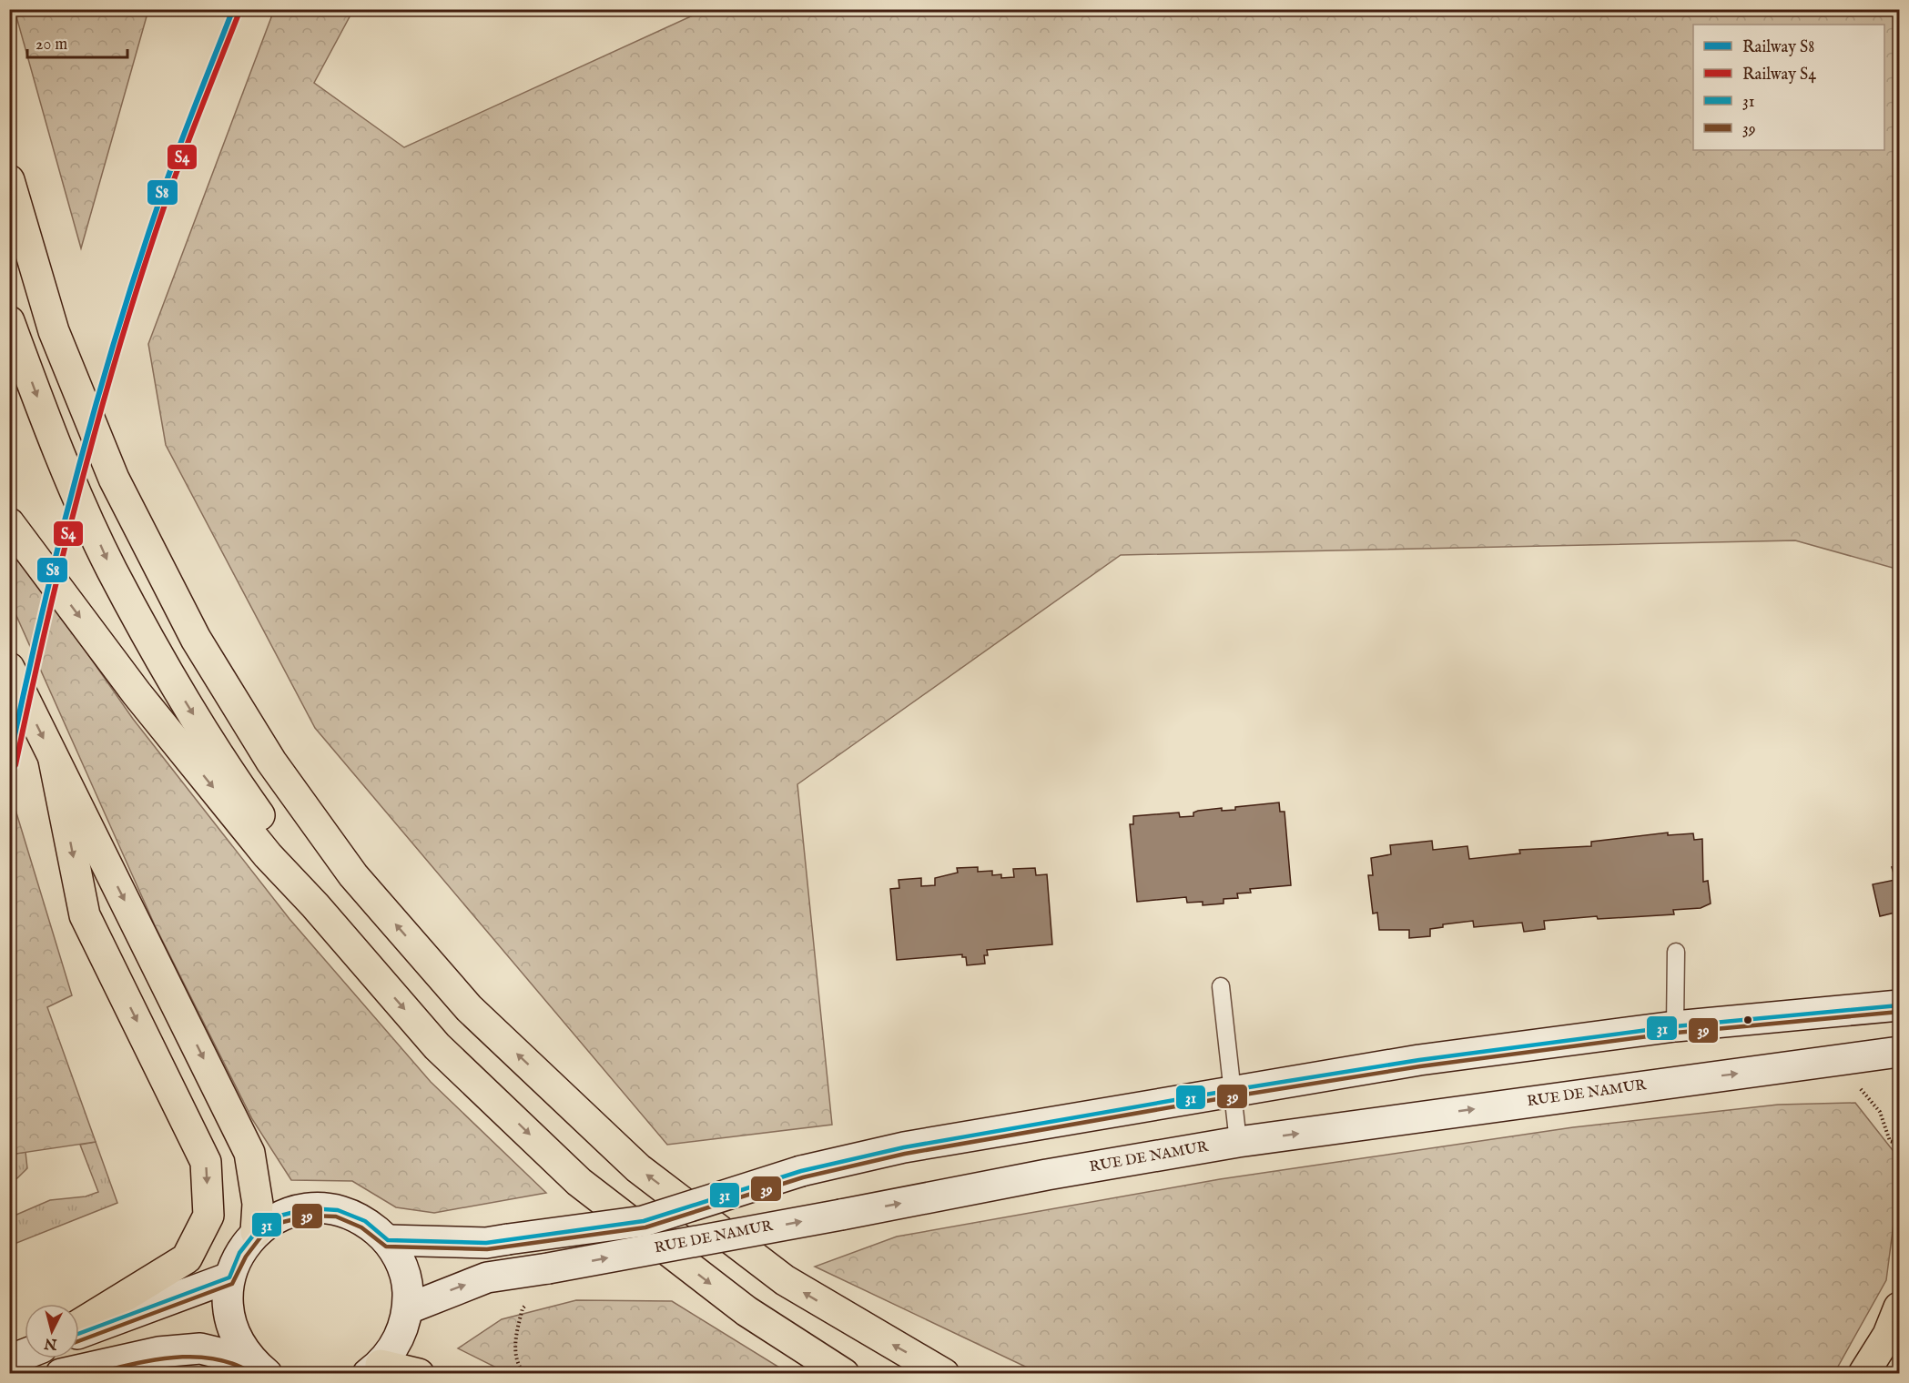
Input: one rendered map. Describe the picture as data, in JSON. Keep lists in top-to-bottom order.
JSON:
{
  "streets": {
    "main road": ["RUE DE NAMUR"]
  },
  "lines": [
    "rail line S8",
    "rail line S4",
    "transit line 31",
    "transit line 39"
  ],
  "legend": [
    "Railway S8",
    "Railway S4",
    "31",
    "39"
  ],
  "scale_bar": "20 m",
  "north": "bottom"
}
